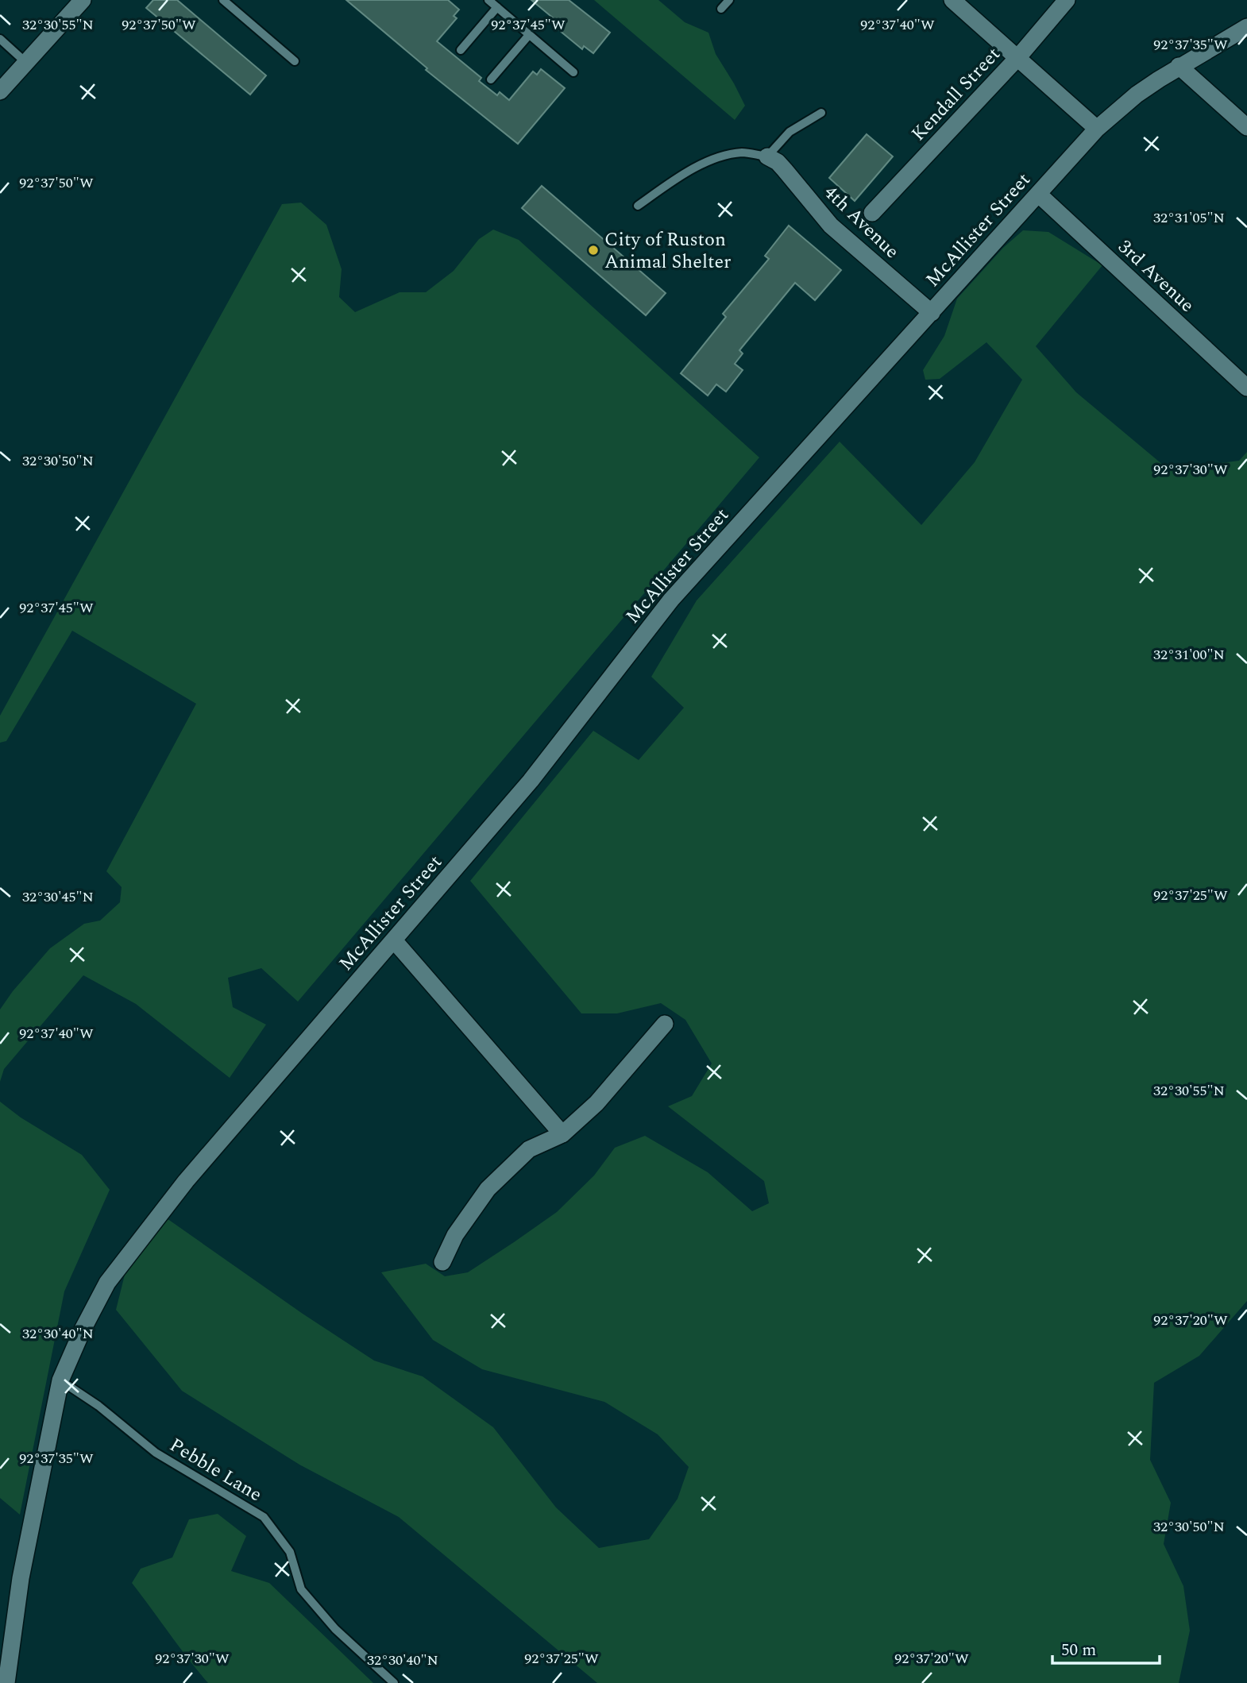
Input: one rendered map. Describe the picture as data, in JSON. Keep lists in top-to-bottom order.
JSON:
{
  "streets": {
    "street": [
      "Kendall Street",
      "4th Avenue",
      "McAllister Street",
      "3rd Avenue"
    ],
    "lane": ["Pebble Lane"]
  },
  "crossings": [
    ["4th Avenue", "McAllister Street"],
    ["McAllister Street", "3rd Avenue"],
    ["McAllister Street", "Pebble Lane"]
  ],
  "places": ["City of Ruston Animal Shelter"],
  "scale_bar": "50 m",
  "coordinates": [
    "92°37'45\"W",
    "92°37'40\"W",
    "92°37'50\"W",
    "32°30'55\"N",
    "92°37'35\"W",
    "32°31'05\"N",
    "32°30'50\"N",
    "92°37'30\"W",
    "32°31'00\"N",
    "92°37'25\"W",
    "32°30'45\"N",
    "92°37'20\"W",
    "32°30'40\"N"
  ]
}
